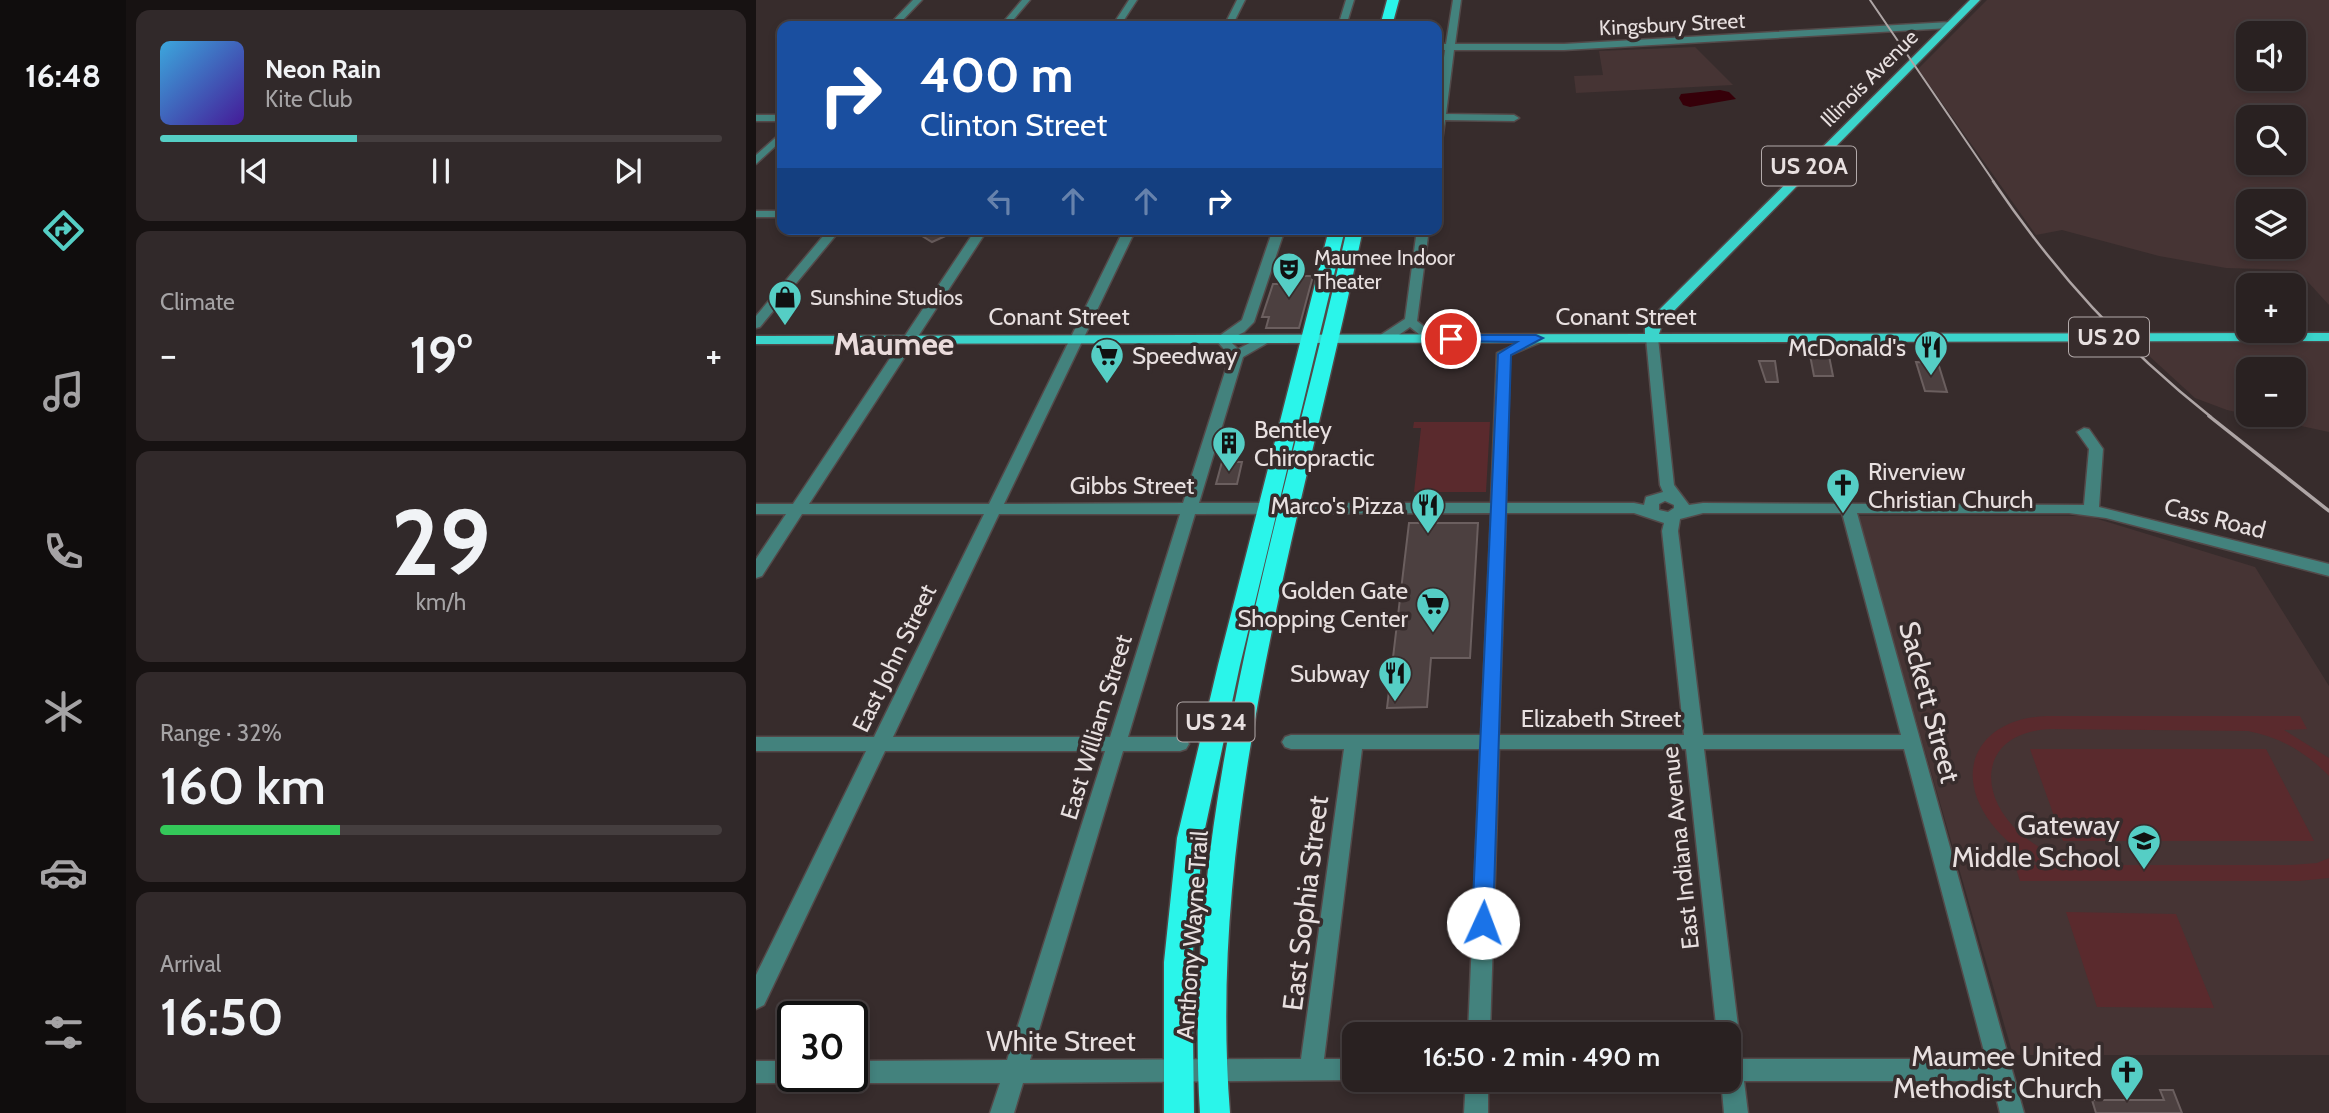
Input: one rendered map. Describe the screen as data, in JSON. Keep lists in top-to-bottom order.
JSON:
{
  "streets": {
    "highway": ["US 24", "Anthony Wayne Trail"],
    "main road": [
      "Illinois Avenue",
      "US 20A",
      "Conant Street",
      "US 20"
    ],
    "street": [
      "Kingsbury Street",
      "Gibbs Street",
      "Cass Road",
      "East John Street",
      "Sackett Street",
      "Elizabeth Street",
      "East William Street",
      "East Indiana Avenue",
      "East Sophia Street",
      "White Street"
    ]
  },
  "crossings": [
    ["Kingsbury Street", "Illinois Avenue"],
    ["Illinois Avenue", "Conant Street"],
    ["Illinois Avenue", "East Indiana Avenue"],
    ["Conant Street", "East John Street"],
    ["Conant Street", "East Indiana Avenue"],
    ["Conant Street", "Anthony Wayne Trail"],
    ["Gibbs Street", "Cass Road"],
    ["Gibbs Street", "East John Street"],
    ["Gibbs Street", "Sackett Street"],
    ["Gibbs Street", "East William Street"],
    ["Gibbs Street", "East Indiana Avenue"],
    ["Gibbs Street", "Anthony Wayne Trail"],
    ["Sackett Street", "Elizabeth Street"],
    ["Elizabeth Street", "East Indiana Avenue"],
    ["Elizabeth Street", "East Sophia Street"],
    ["East William Street", "White Street"],
    ["East Sophia Street", "White Street"],
    ["Anthony Wayne Trail", "White Street"]
  ],
  "districts": ["Maumee"],
  "places": {
    "theatre": ["Maumee Indoor Theater"],
    "shop": ["Sunshine Studios"],
    "restaurant": ["McDonald's", "Marco's Pizza", "Subway"],
    "supermarket": ["Speedway", "Golden Gate Shopping Center"],
    "building": ["Bentley Chiropractic"],
    "church": ["Riverview Christian Church", "Maumee United Methodist Church"],
    "school or university": ["Gateway Middle School"]
  },
  "page": {
    "tabs": "16:48",
    "map_buttons": ["+", "−"],
    "turn": ["400 m", "Clinton Street"],
    "song": ["Neon Rain", "Kite Club"],
    "tile": [
      "Climate",
      ["29", "km/h"],
      ["Range · 32%", "160 km"],
      ["Arrival", "16:50"]
    ],
    "heat": ["−", "19°", "+"],
    "limit": "30",
    "trip": "16:50 · 2 min · 490 m"
  }
}
